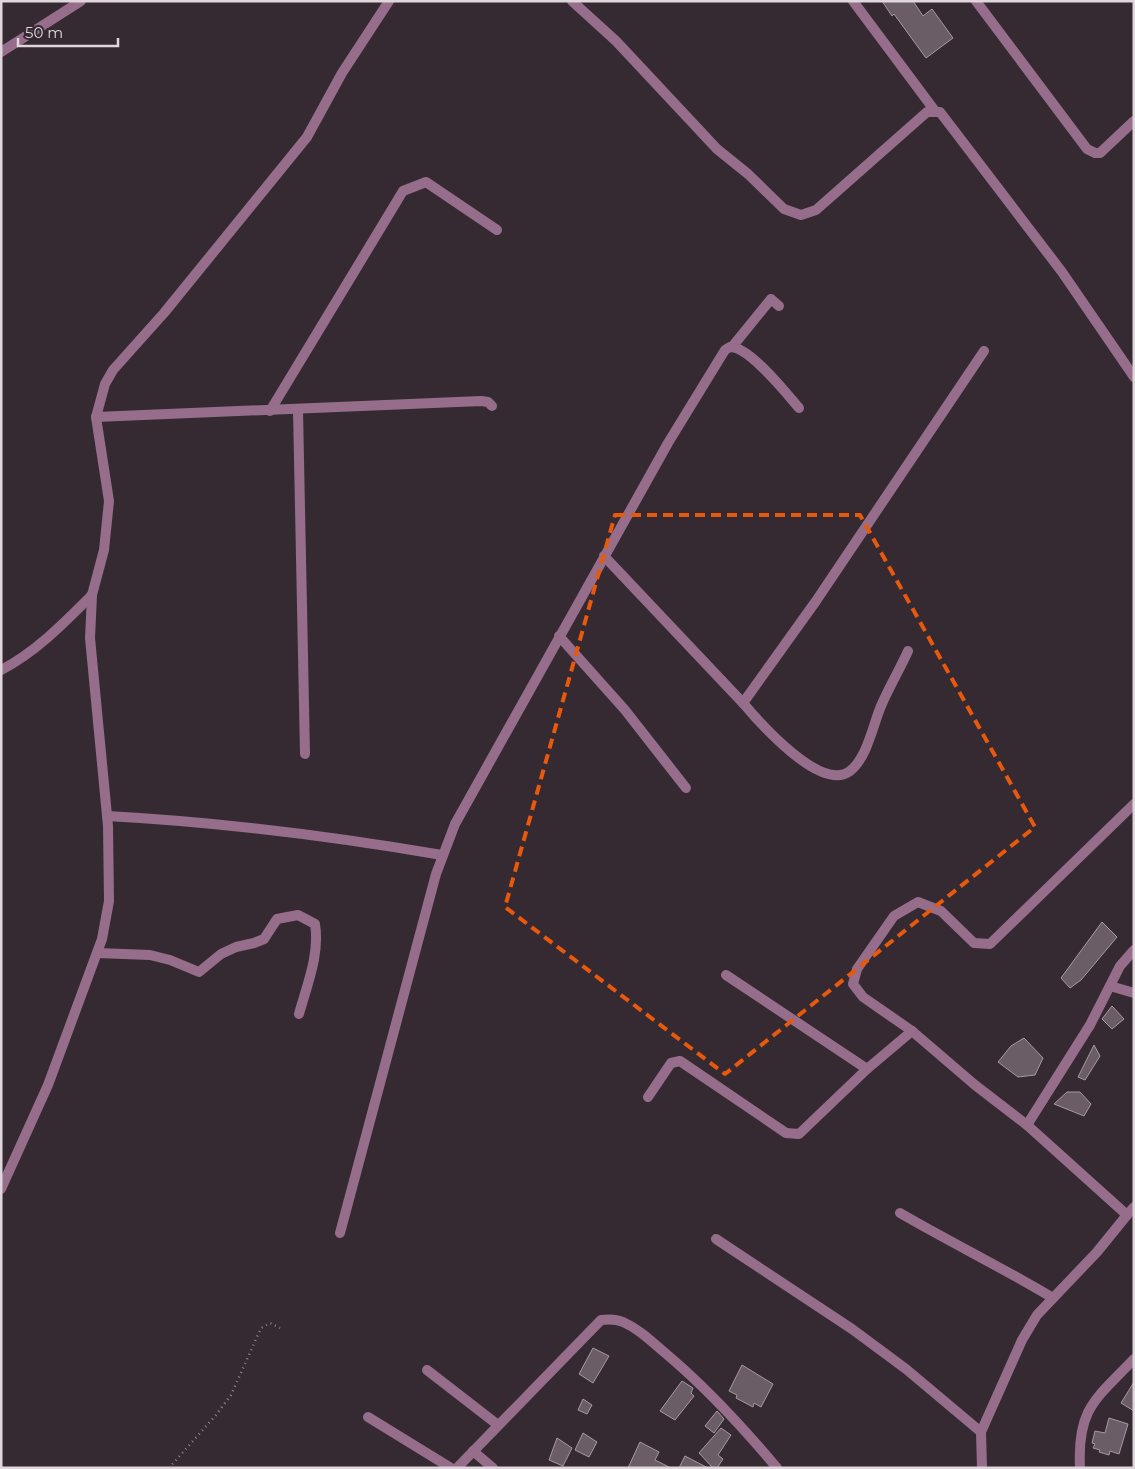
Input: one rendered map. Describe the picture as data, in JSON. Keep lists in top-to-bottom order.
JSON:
{
  "scale_bar": "50 m"
}
